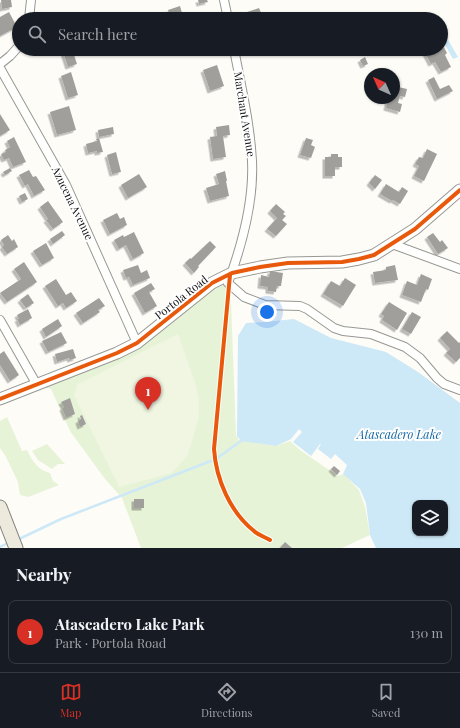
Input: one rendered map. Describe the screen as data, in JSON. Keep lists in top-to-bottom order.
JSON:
{
  "streets": {
    "street": ["Marchant Avenue", "Azucena Avenue", "Portola Road"]
  },
  "crossings": [
    ["Marchant Avenue", "Portola Road"],
    ["Azucena Avenue", "Portola Road"]
  ],
  "water": ["Atascadero Lake"],
  "north": "top left",
  "page": {
    "search": "Search here",
    "pins": "1",
    "heading": "Nearby",
    "list": [
      {
        "mark": "1",
        "name": "Atascadero Lake Park",
        "note": "Park · Portola Road",
        "value": "130 m"
      }
    ],
    "nav": ["Map", "Directions", "Saved"]
  }
}
